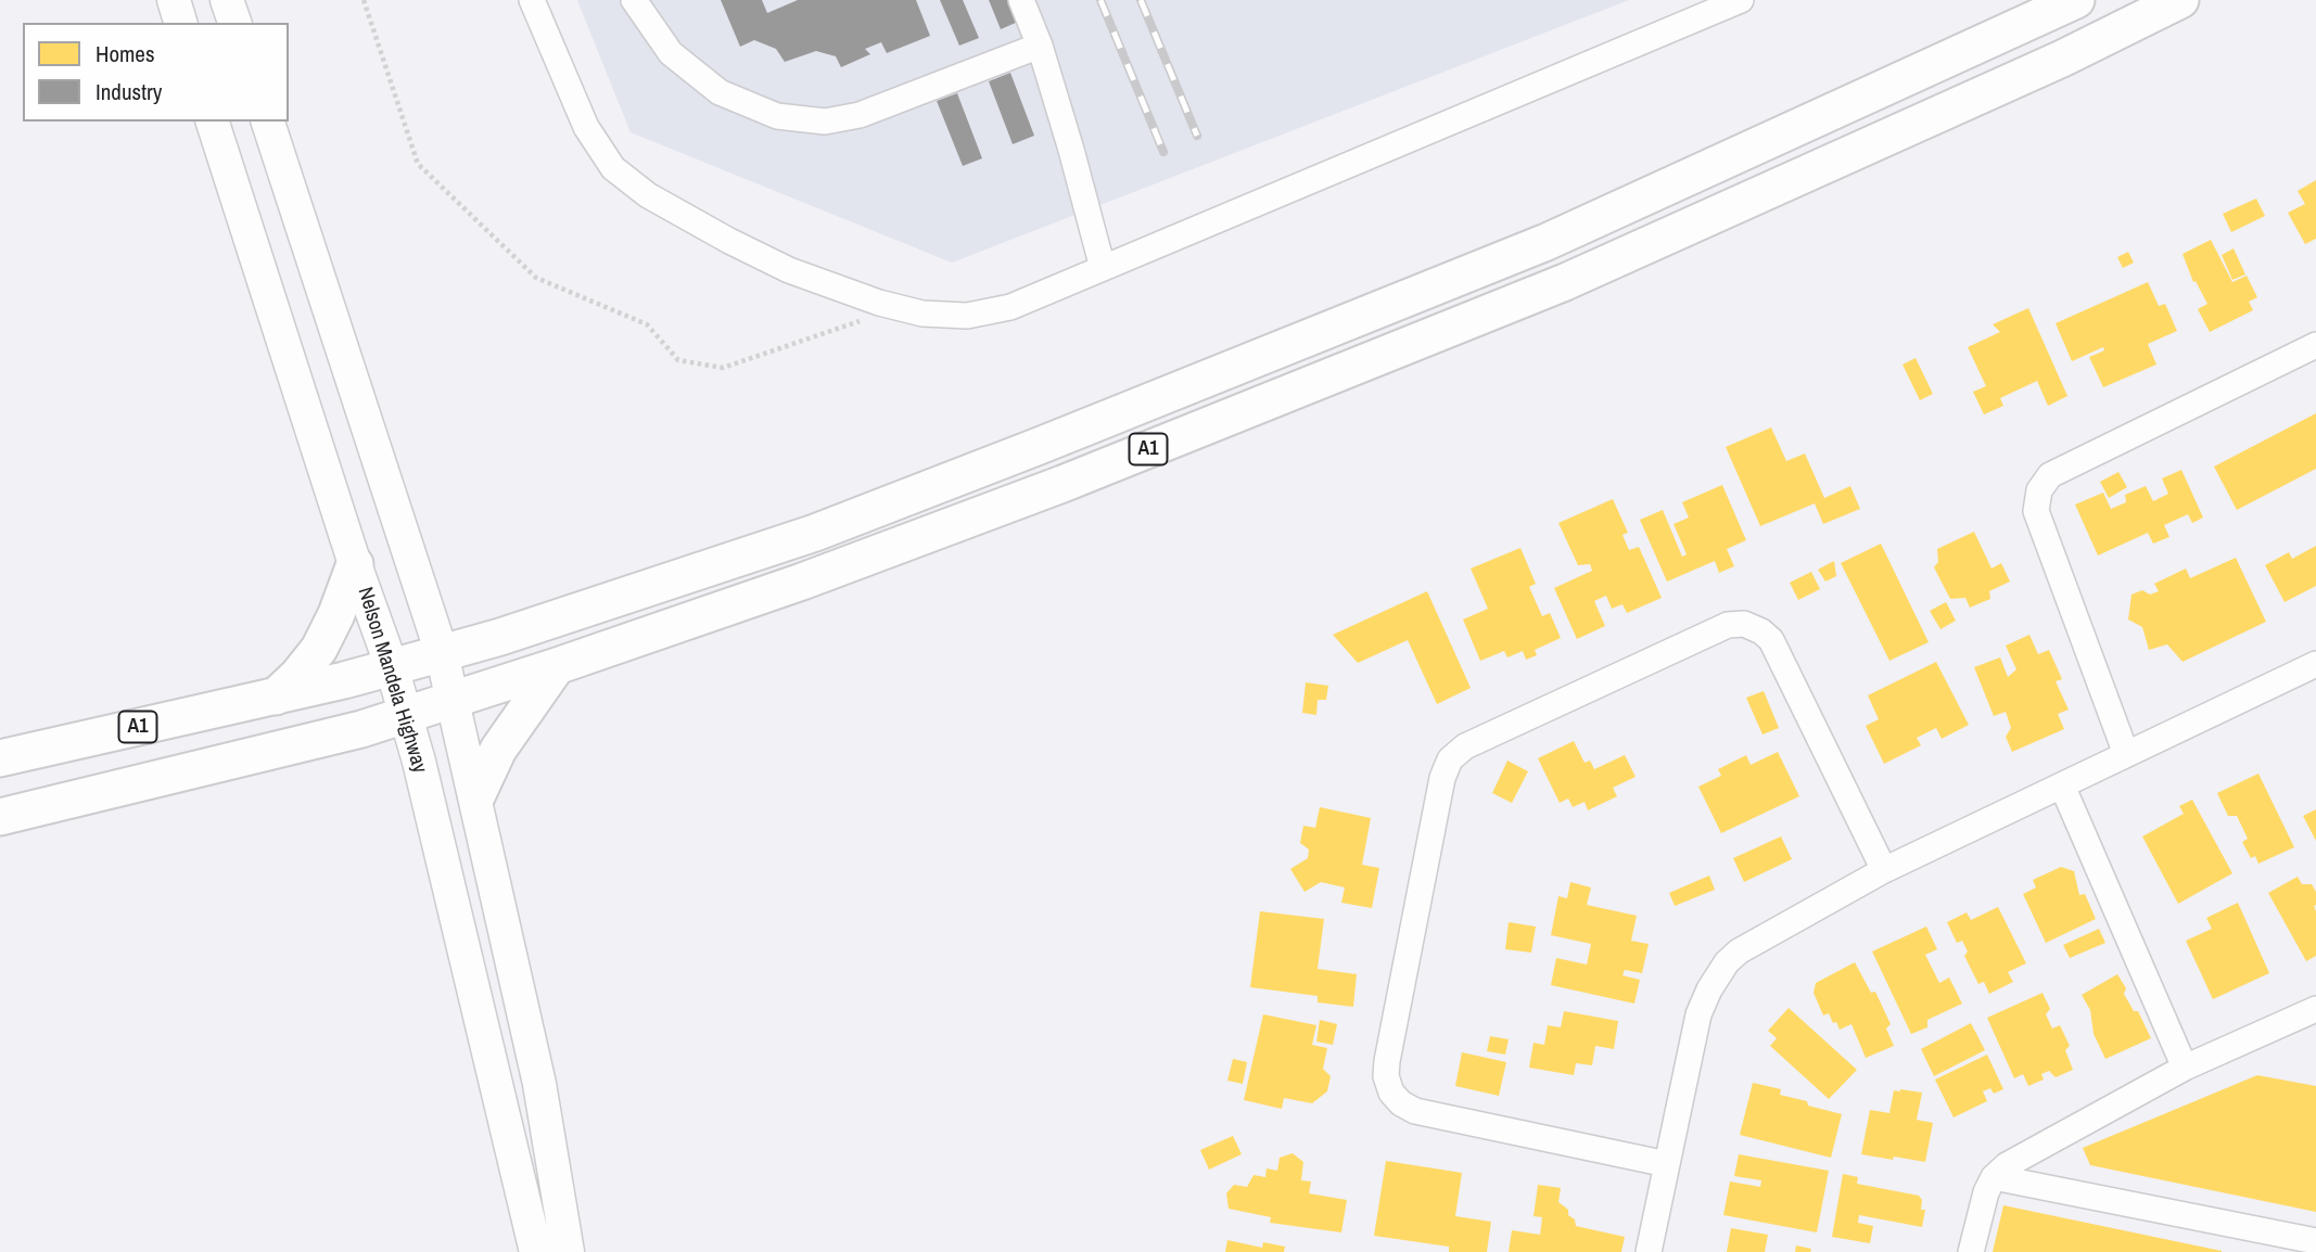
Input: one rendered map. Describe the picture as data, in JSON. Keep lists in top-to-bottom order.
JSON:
{
  "streets": {
    "highway": ["A1"],
    "main road": ["Nelson Mandela Highway"]
  },
  "crossings": [
    ["A1", "Nelson Mandela Highway"]
  ],
  "legend": ["Homes", "Industry"]
}
